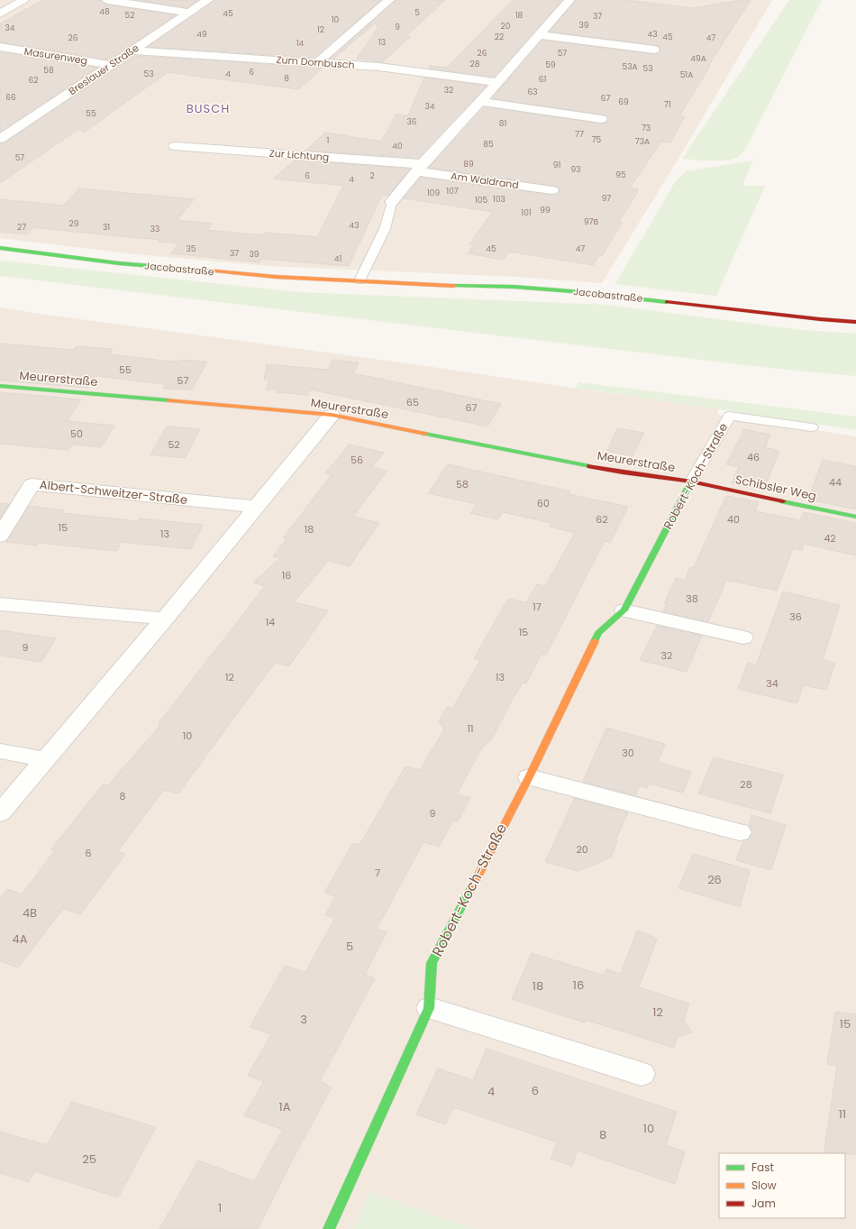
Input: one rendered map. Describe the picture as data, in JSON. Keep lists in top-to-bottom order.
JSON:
{
  "streets": {
    "street": [
      "Masurenweg",
      "Zum Dornbusch",
      "Breslauer Straße",
      "Zur Lichtung",
      "Am Waldrand",
      "Jacobastraße",
      "Meurerstraße",
      "Robert-Koch-Straße",
      "Schibsler Weg",
      "Albert-Schweitzer-Straße"
    ]
  },
  "crossings": [
    ["Masurenweg", "Breslauer Straße"],
    ["Zum Dornbusch", "Breslauer Straße"],
    ["Zur Lichtung", "Am Waldrand"],
    ["Meurerstraße", "Robert-Koch-Straße"],
    ["Meurerstraße", "Schibsler Weg"],
    ["Robert-Koch-Straße", "Schibsler Weg"]
  ],
  "districts": ["BUSCH"],
  "house_numbers": [
    "48",
    "5",
    "45",
    "52",
    "18",
    "37",
    "10",
    "39",
    "20",
    "9",
    "34",
    "12",
    "49",
    "43",
    "22",
    "45",
    "26",
    "47",
    "13",
    "14",
    "26",
    "57",
    "49A",
    "28",
    "59",
    "53A",
    "53",
    "58",
    "6",
    "53",
    "4",
    "51A",
    "8",
    "61",
    "62",
    "32",
    "63",
    "66",
    "67",
    "69",
    "71",
    "34",
    "55",
    "36",
    "81",
    "73",
    "77",
    "75",
    "1",
    "73A",
    "85",
    "40",
    "57",
    "89",
    "91",
    "93",
    "95",
    "6",
    "2",
    "4",
    "107",
    "109",
    "97",
    "103",
    "105",
    "99",
    "101",
    "97B",
    "29",
    "43",
    "27",
    "31",
    "33",
    "35",
    "45",
    "47",
    "37",
    "39",
    "41",
    "55",
    "57",
    "65",
    "67",
    "50",
    "52",
    "46",
    "56",
    "44",
    "58",
    "60",
    "62",
    "40",
    "15",
    "18",
    "13",
    "42",
    "16",
    "38",
    "17",
    "36",
    "14",
    "15",
    "9",
    "32",
    "12",
    "13",
    "34",
    "11",
    "10",
    "30",
    "28",
    "8",
    "9",
    "20",
    "6",
    "7",
    "26",
    "4B",
    "4A",
    "5",
    "16",
    "18",
    "12",
    "3",
    "15",
    "6",
    "4",
    "1A",
    "11",
    "10",
    "8",
    "25",
    "1"
  ],
  "legend": ["Fast", "Slow", "Jam"]
}
